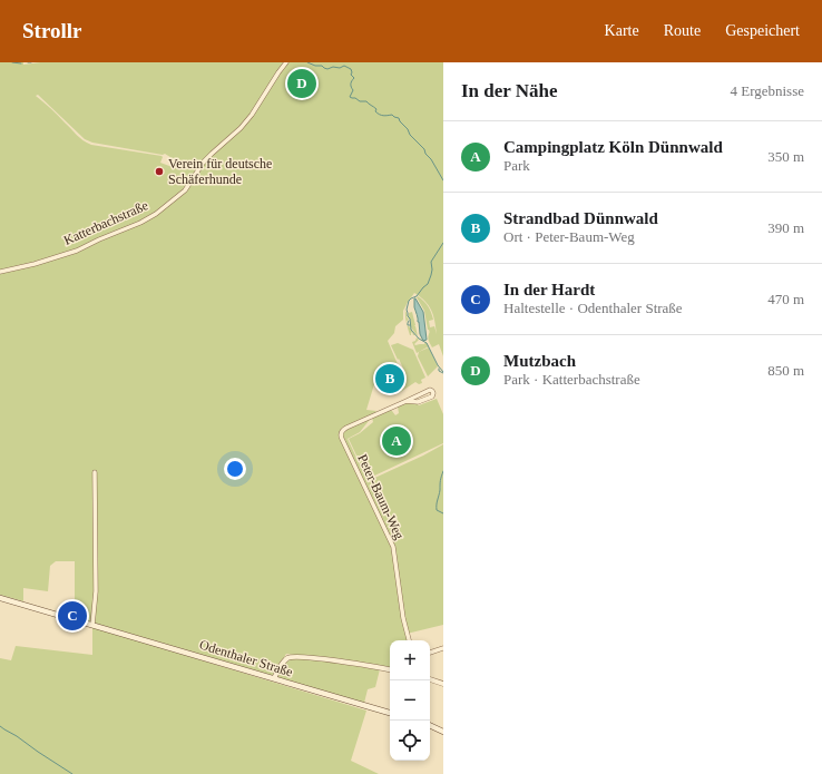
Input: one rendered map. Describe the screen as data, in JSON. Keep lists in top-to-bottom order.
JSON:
{
  "streets": {
    "main road": ["Odenthaler Straße"],
    "street": ["Katterbachstraße", "Peter-Baum-Weg"]
  },
  "places": ["Verein für deutsche Schäferhunde"],
  "page": {
    "header": "Strollr",
    "nav": ["Karte", "Route", "Gespeichert"],
    "heading": ["In der Nähe", "4 Ergebnisse"],
    "pins": [
      "D",
      "B",
      "A",
      "C"
    ],
    "list": [
      {
        "mark": "A",
        "name": "Campingplatz Köln Dünnwald",
        "note": "Park",
        "value": "350 m"
      },
      {
        "mark": "B",
        "name": "Strandbad Dünnwald",
        "note": "Ort · Peter-Baum-Weg",
        "value": "390 m"
      },
      {
        "mark": "C",
        "name": "In der Hardt",
        "note": "Haltestelle · Odenthaler Straße",
        "value": "470 m"
      },
      {
        "mark": "D",
        "name": "Mutzbach",
        "note": "Park · Katterbachstraße",
        "value": "850 m"
      }
    ],
    "map_buttons": ["+", "−"]
  }
}
